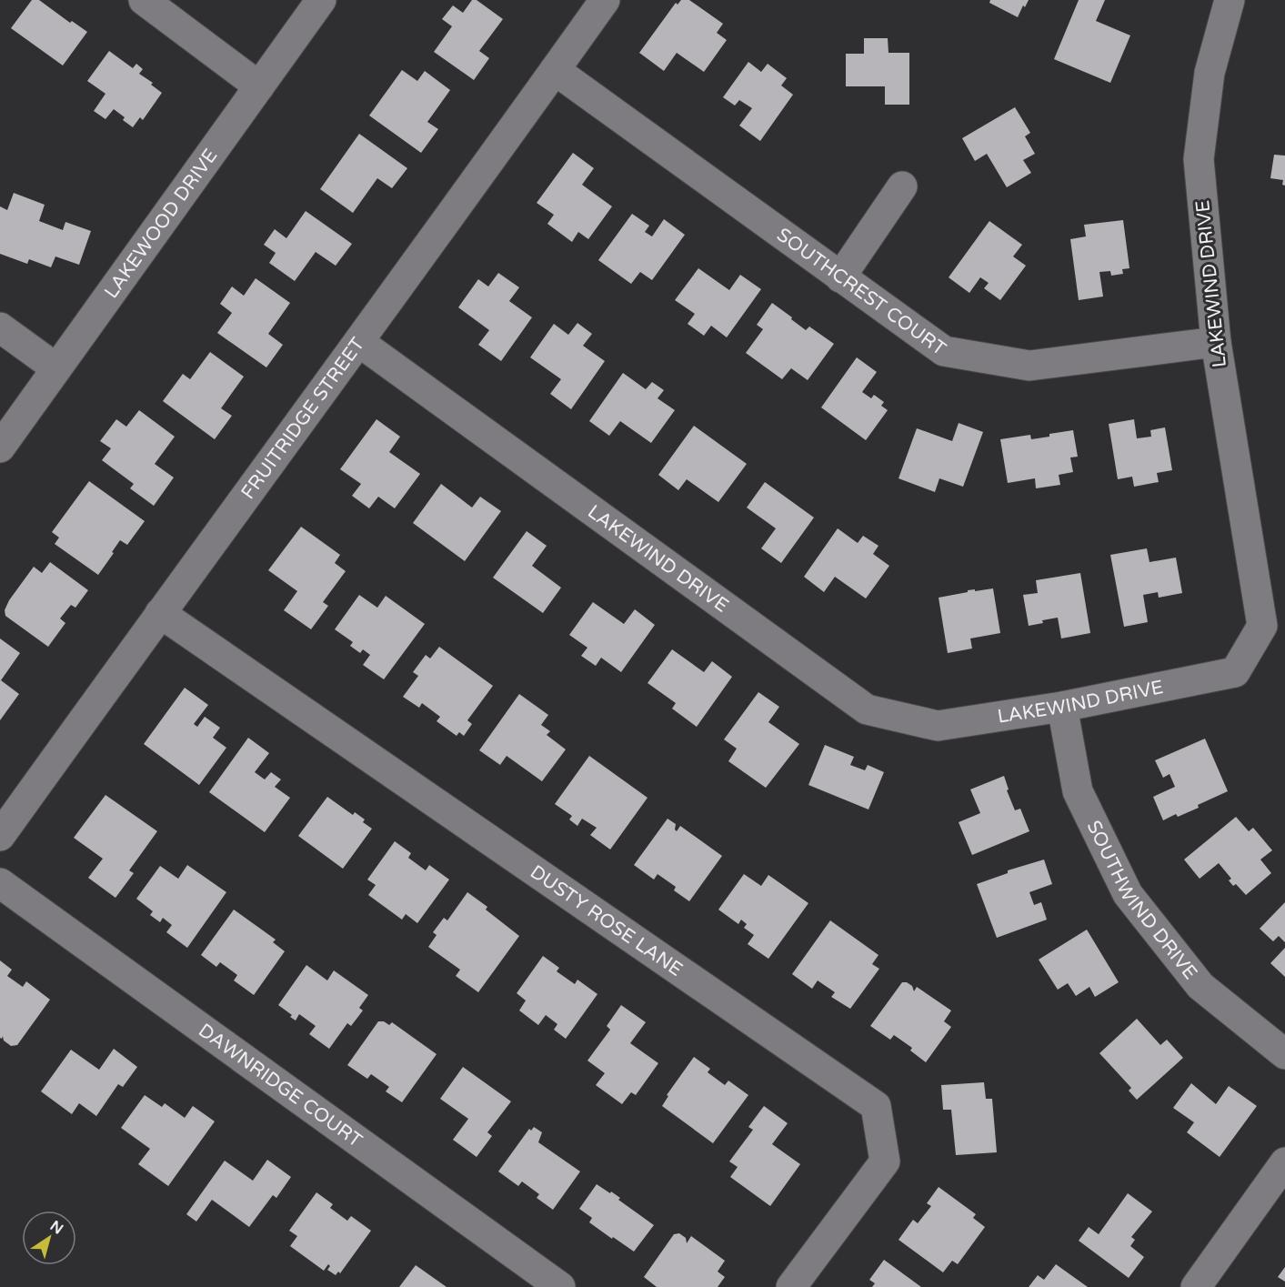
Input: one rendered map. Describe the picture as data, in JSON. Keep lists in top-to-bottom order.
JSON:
{
  "streets": {
    "street": [
      "LAKEWOOD DRIVE",
      "LAKEWIND DRIVE",
      "SOUTHCREST COURT",
      "FRUITRIDGE STREET",
      "SOUTHWIND DRIVE",
      "DUSTY ROSE LANE",
      "DAWNRIDGE COURT"
    ]
  },
  "crossings": [
    ["LAKEWIND DRIVE", "SOUTHCREST COURT"],
    ["LAKEWIND DRIVE", "FRUITRIDGE STREET"],
    ["LAKEWIND DRIVE", "SOUTHWIND DRIVE"],
    ["SOUTHCREST COURT", "FRUITRIDGE STREET"],
    ["FRUITRIDGE STREET", "DUSTY ROSE LANE"]
  ],
  "north": "top right"
}
